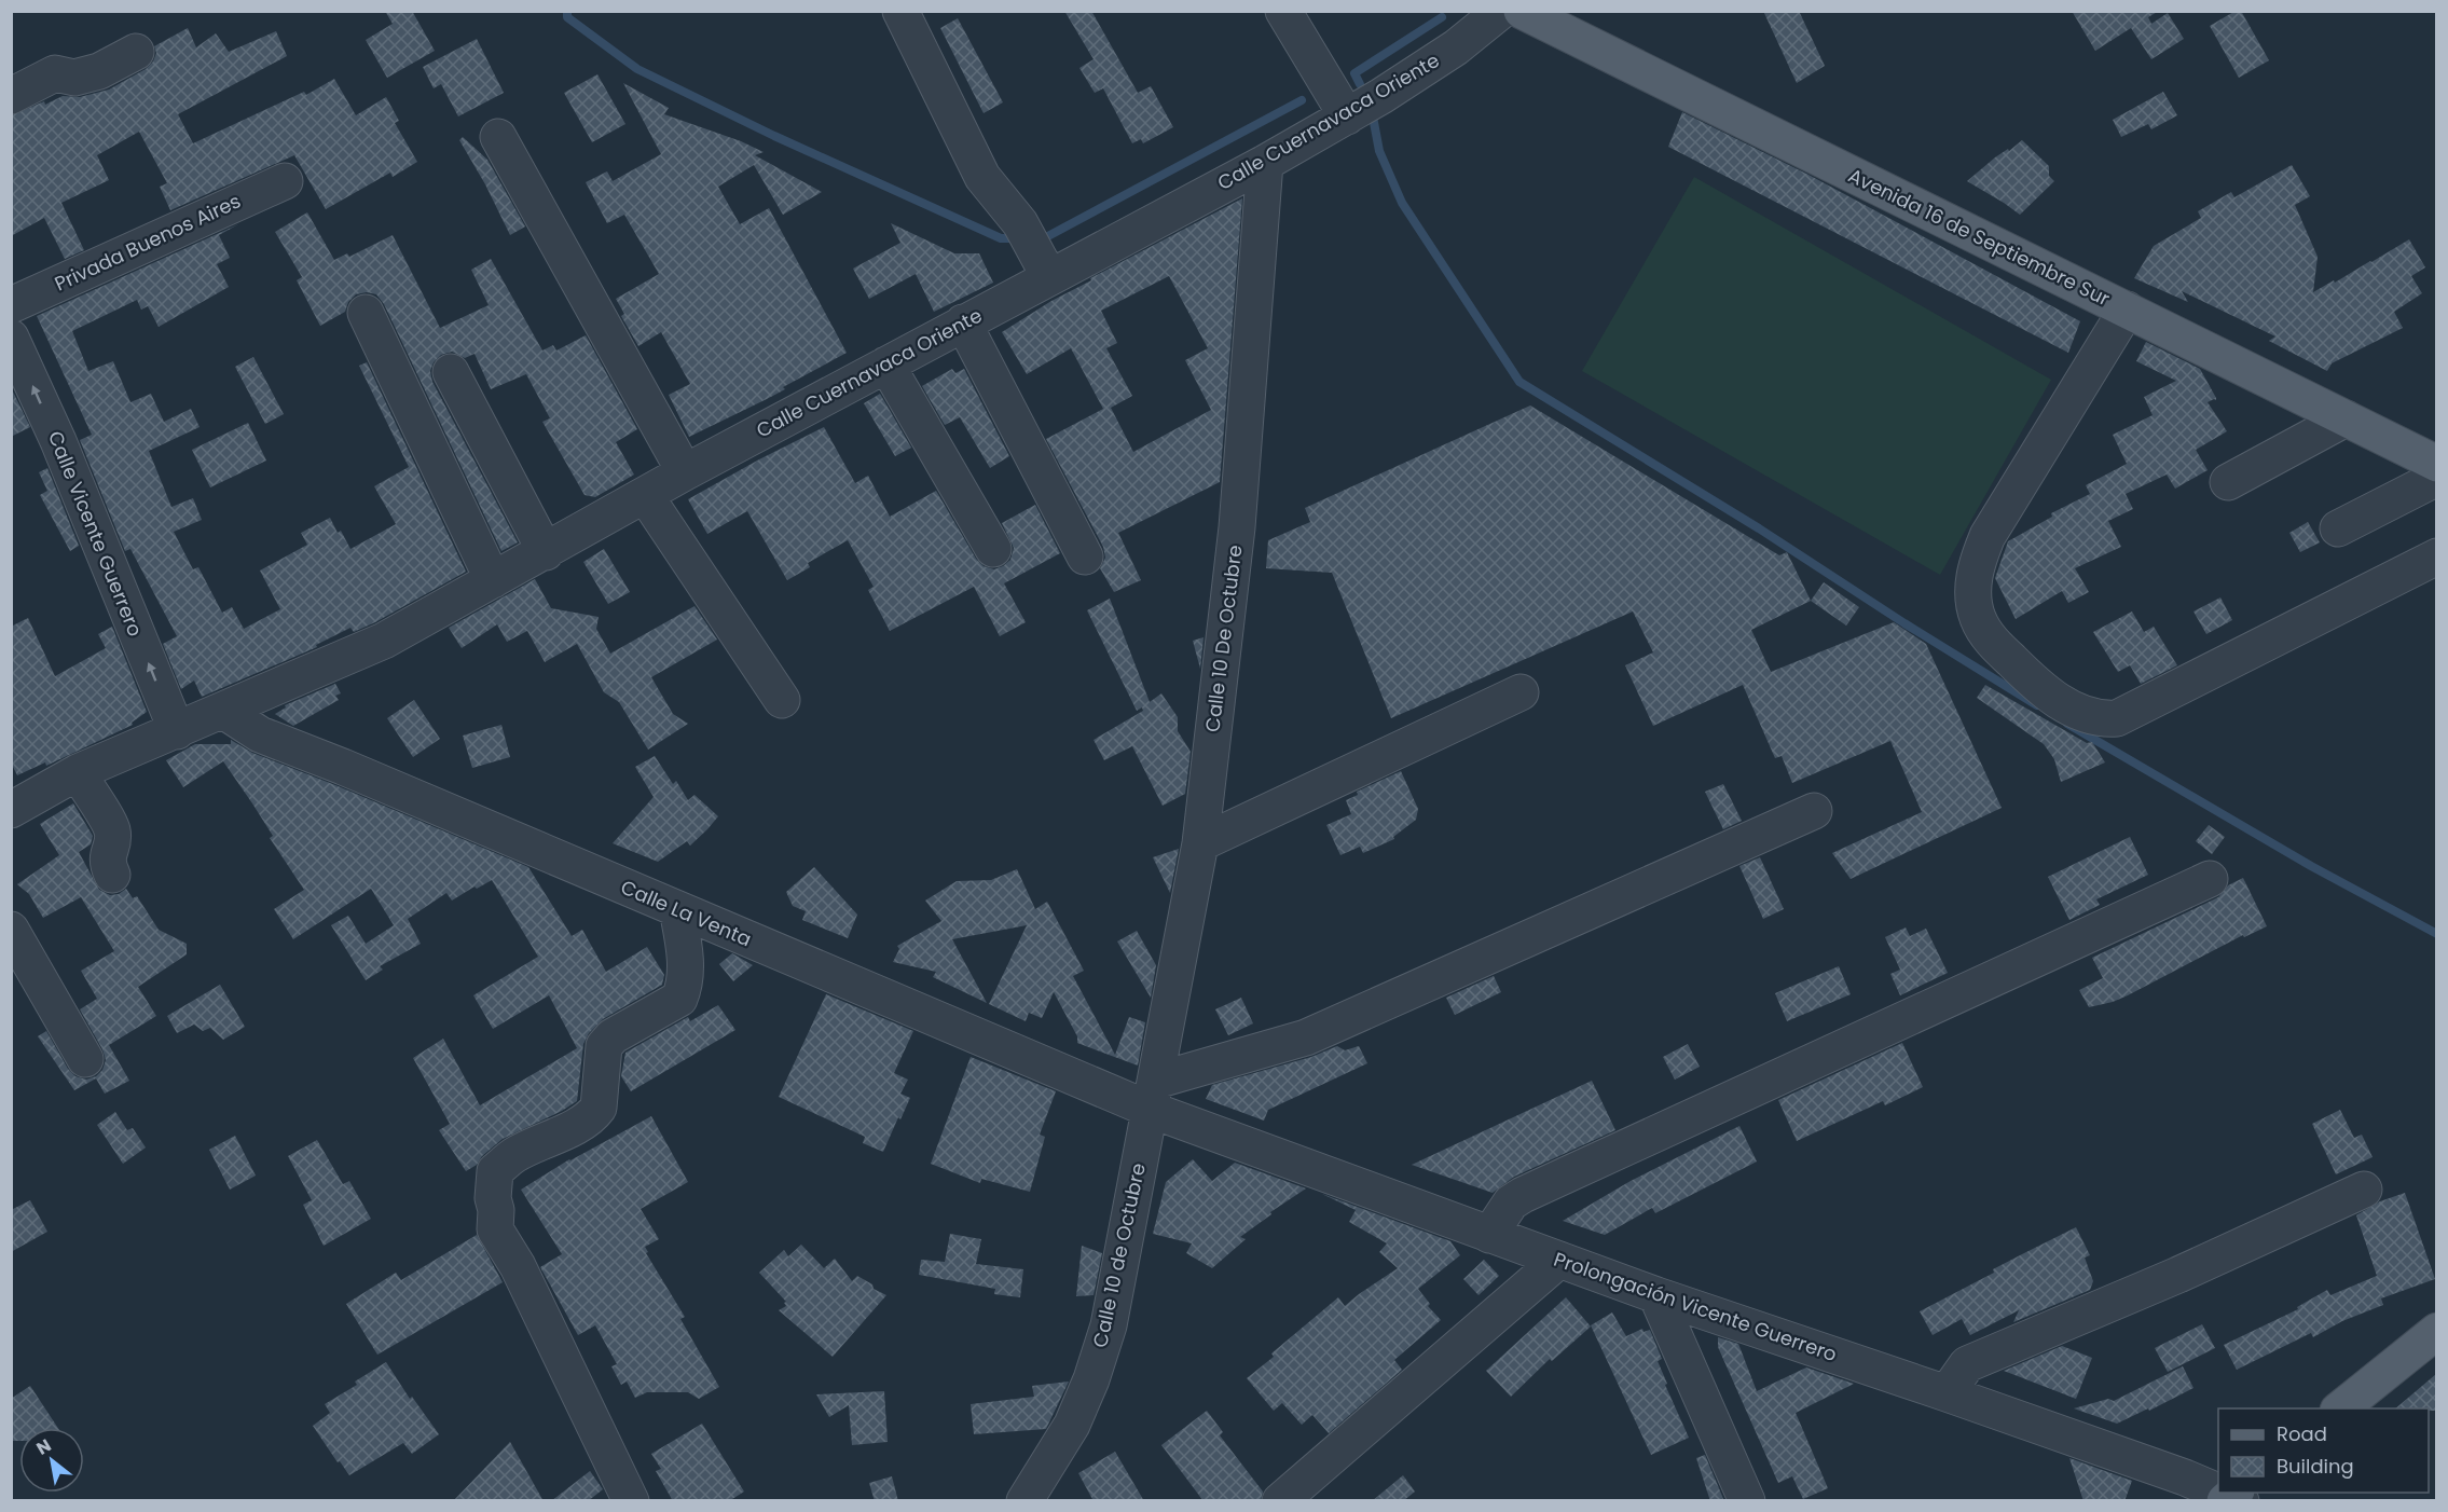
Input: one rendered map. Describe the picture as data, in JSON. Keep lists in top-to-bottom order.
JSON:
{
  "streets": {
    "main road": ["Avenida 16 de Septiembre Sur"],
    "street": [
      "Calle Cuernavaca Oriente",
      "Privada Buenos Aires",
      "Calle Vicente Guerrero",
      "Calle 10 De Octubre",
      "Calle La Venta",
      "Calle 10 de Octubre",
      "Prolongación Vicente Guerrero"
    ]
  },
  "crossings": [
    ["Calle Cuernavaca Oriente", "Calle Vicente Guerrero"],
    ["Calle Cuernavaca Oriente", "Calle 10 De Octubre"],
    ["Calle Cuernavaca Oriente", "Calle La Venta"],
    ["Calle 10 De Octubre", "Calle La Venta"],
    ["Calle 10 De Octubre", "Calle 10 de Octubre"],
    ["Calle 10 De Octubre", "Prolongación Vicente Guerrero"],
    ["Calle La Venta", "Calle 10 de Octubre"],
    ["Calle La Venta", "Prolongación Vicente Guerrero"],
    ["Calle 10 de Octubre", "Prolongación Vicente Guerrero"]
  ],
  "one_way": ["Calle Vicente Guerrero"],
  "legend": ["Road", "Building"],
  "north": "top left"
}
